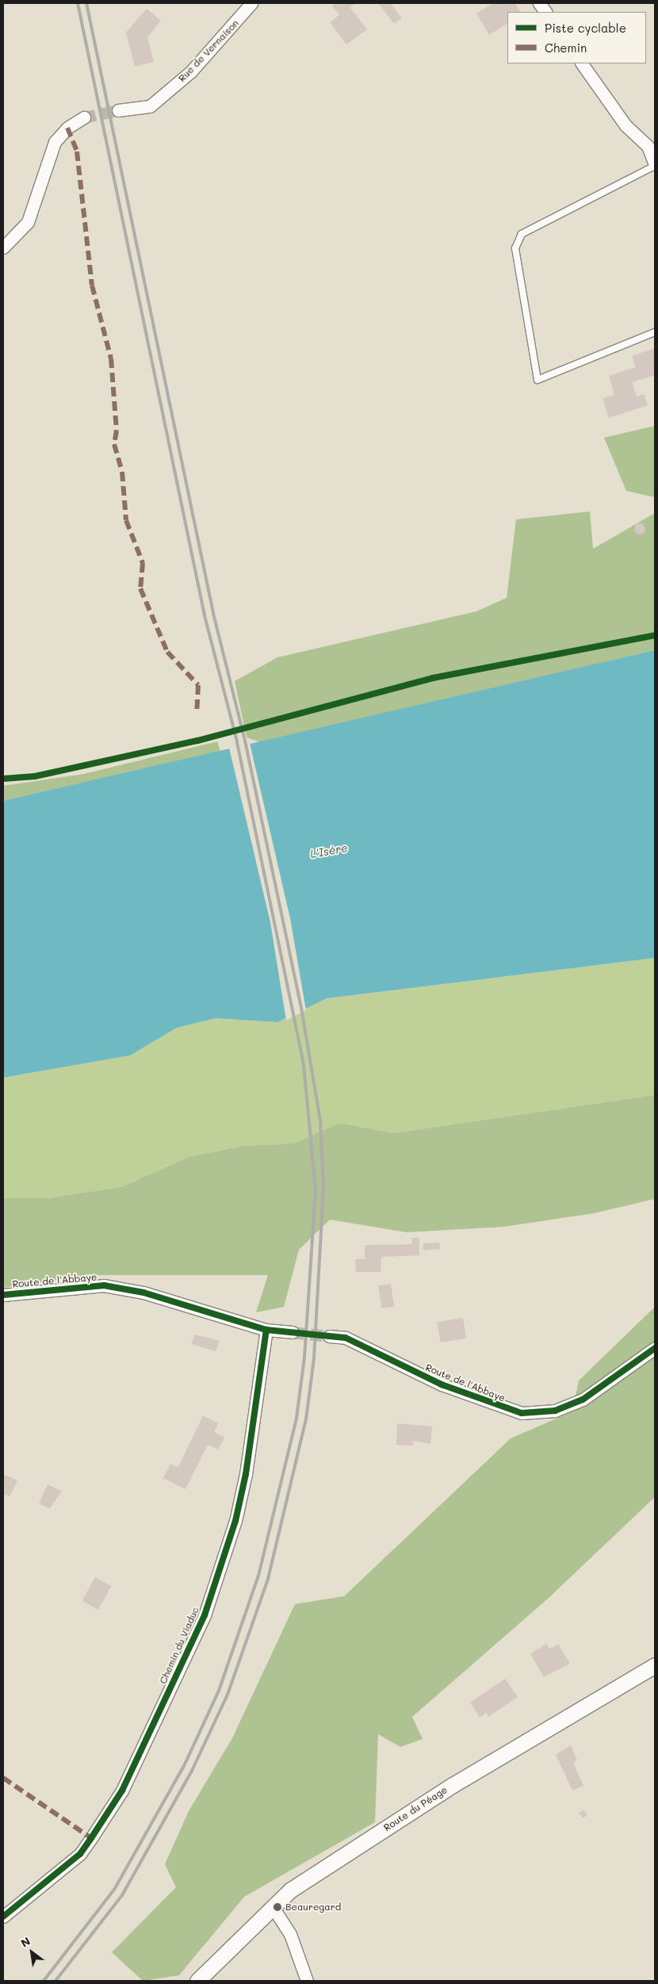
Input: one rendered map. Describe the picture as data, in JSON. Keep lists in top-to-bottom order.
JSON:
{
  "streets": {
    "street": [
      "Rue de Vernaison",
      "Route de l'Abbaye",
      "Chemin du Viaduc",
      "Route du Péage"
    ]
  },
  "crossings": [
    ["Route de l'Abbaye", "Chemin du Viaduc"]
  ],
  "water": ["L'Isère"],
  "places": ["Beauregard"],
  "legend": ["Piste cyclable", "Chemin"],
  "north": "top left"
}
